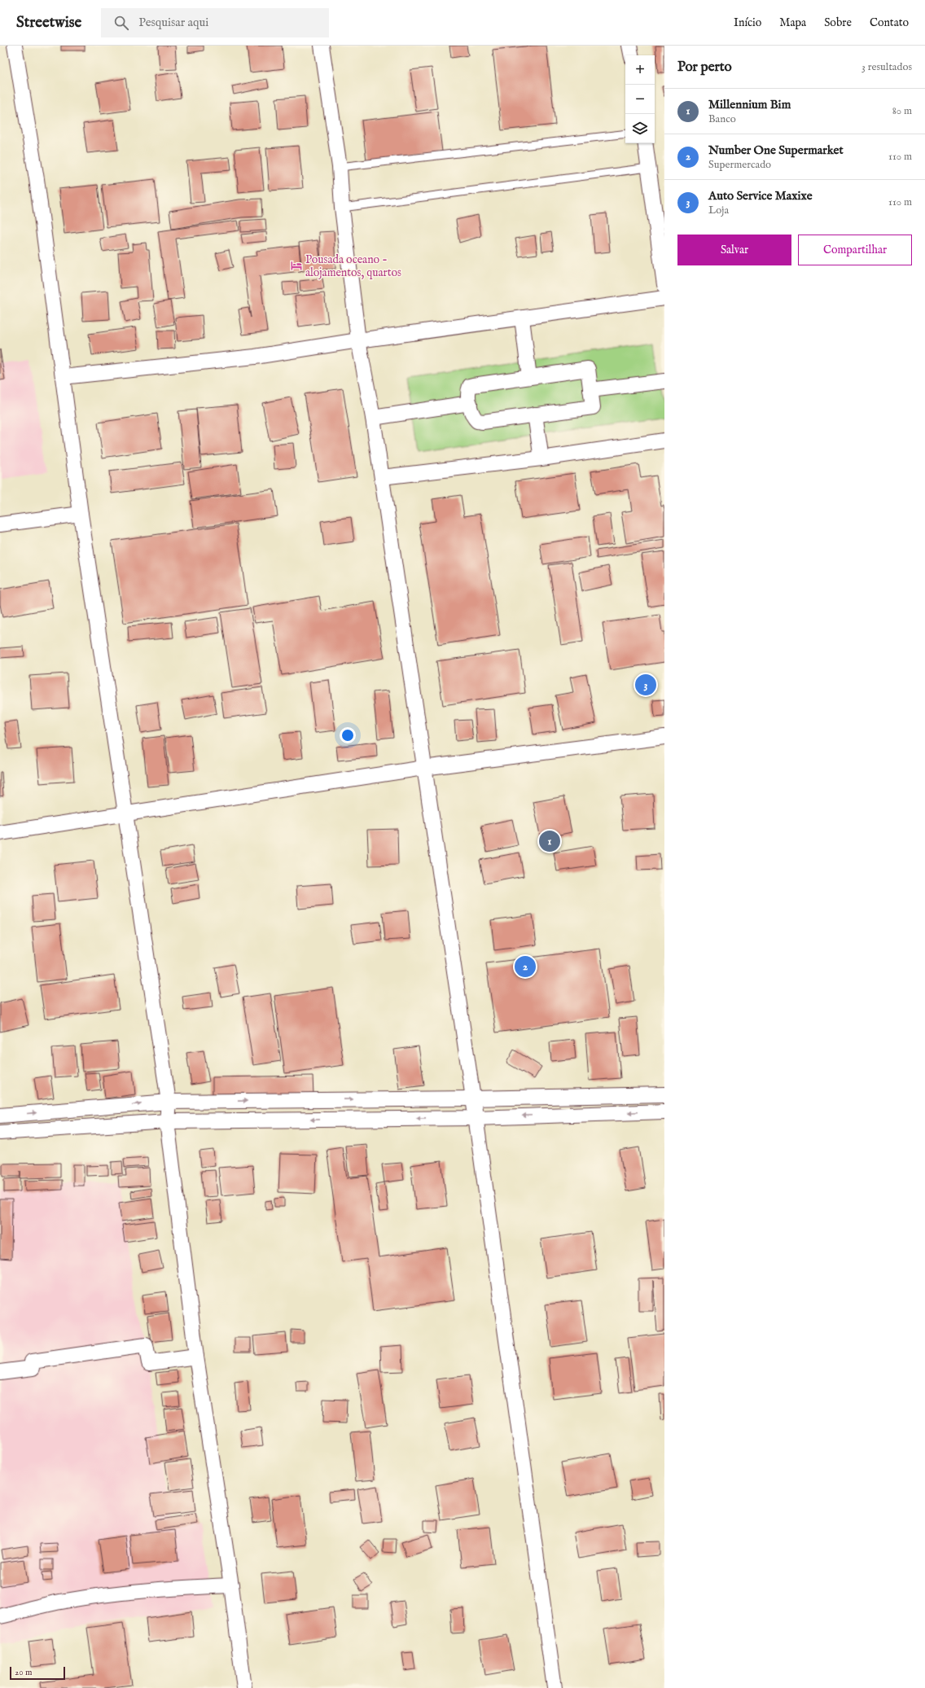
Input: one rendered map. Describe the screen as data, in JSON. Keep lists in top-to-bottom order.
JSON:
{
  "places": {
    "hotel": ["Pousada oceano - alojamentos, quartos"]
  },
  "scale_bar": "20 m",
  "page": {
    "header": "Streetwise",
    "search": "Pesquisar aqui",
    "nav": [
      "Início",
      "Mapa",
      "Sobre",
      "Contato"
    ],
    "heading": ["Por perto", "3 resultados"],
    "map_buttons": ["+", "−"],
    "list": [
      {
        "mark": "1",
        "name": "Millennium Bim",
        "note": "Banco",
        "value": "80 m"
      },
      {
        "mark": "2",
        "name": "Number One Supermarket",
        "note": "Supermercado",
        "value": "110 m"
      },
      {
        "mark": "3",
        "name": "Auto Service Maxixe",
        "note": "Loja",
        "value": "110 m"
      }
    ],
    "buttons": ["Salvar", "Compartilhar"],
    "pins": ["3", "1", "2"],
    "scale": "20 m"
  }
}
